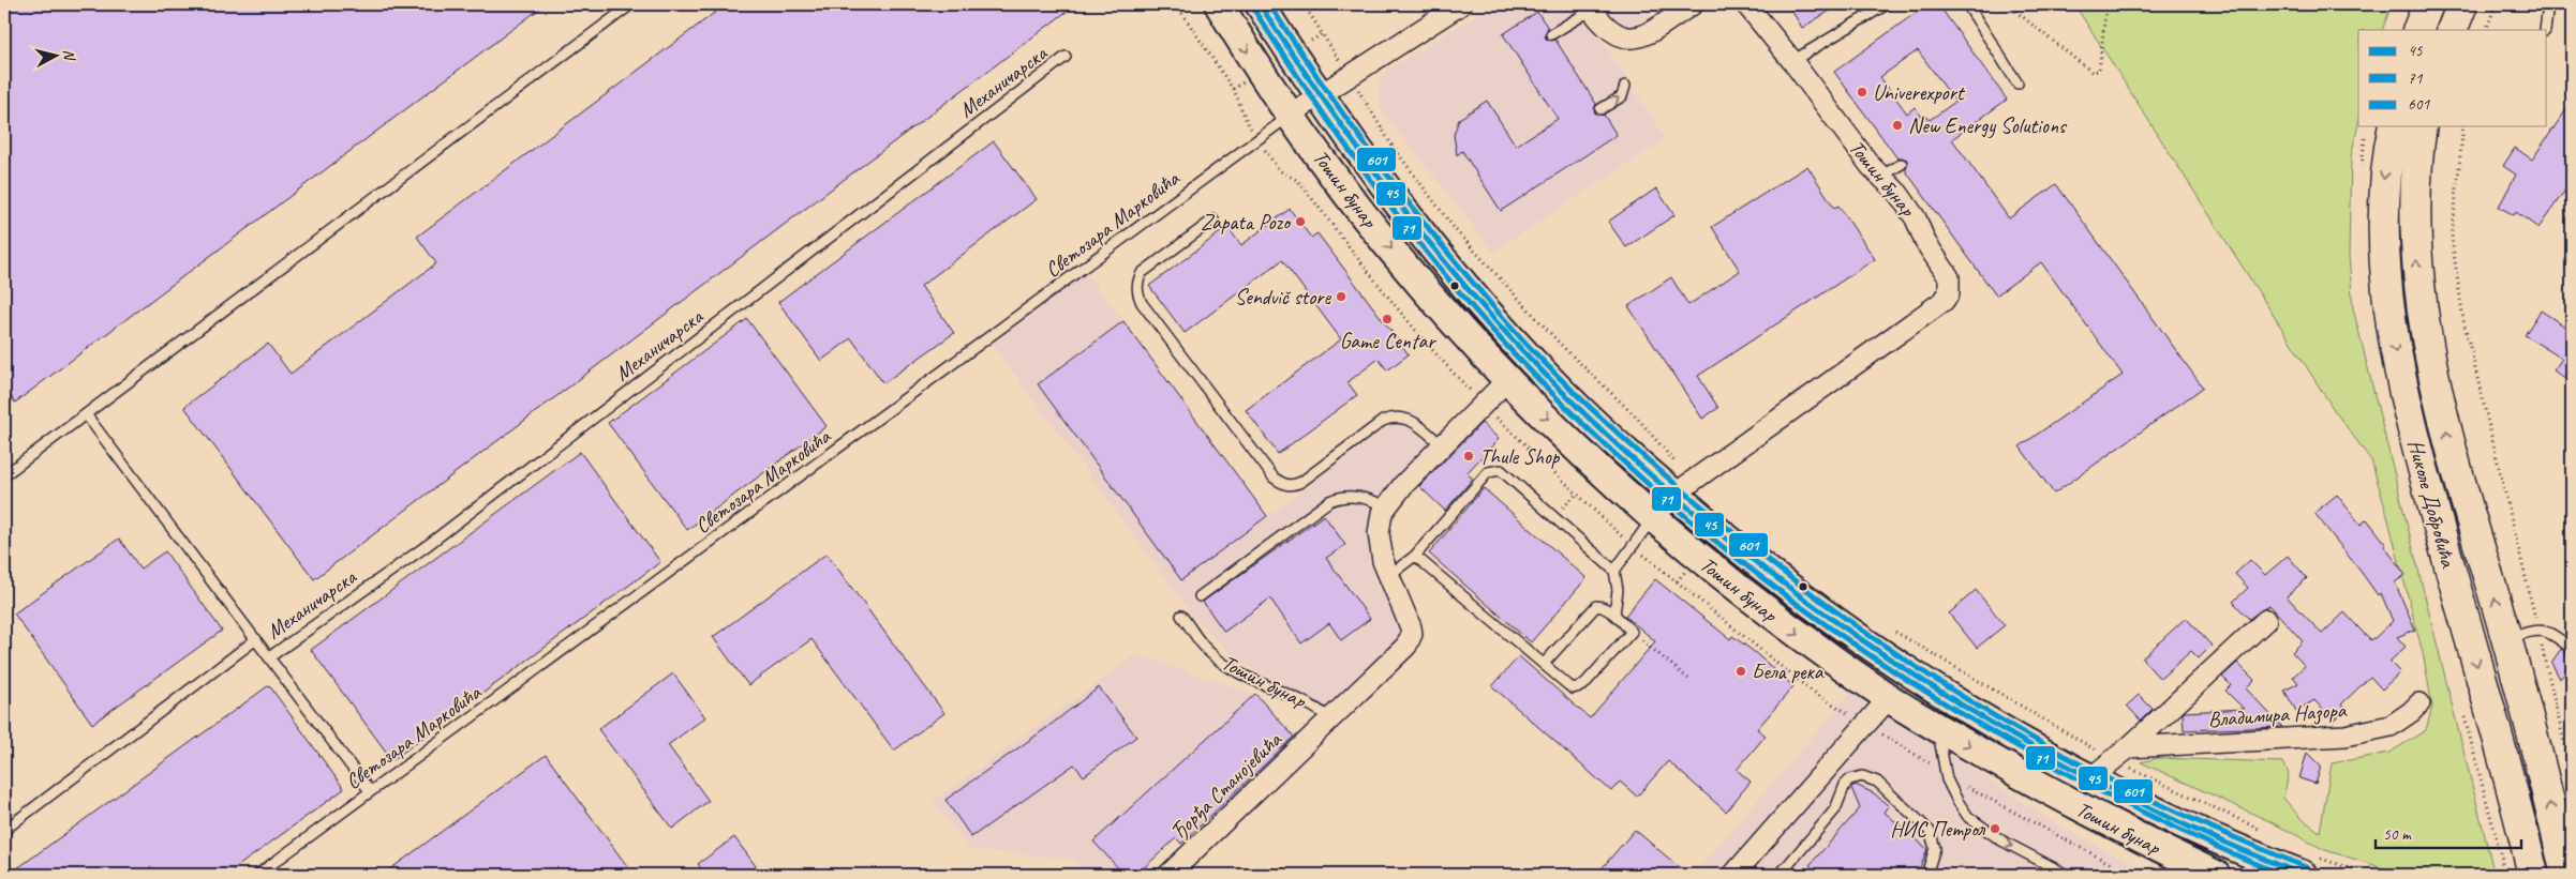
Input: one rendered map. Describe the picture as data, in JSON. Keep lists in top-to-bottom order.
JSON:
{
  "streets": {
    "main road": ["Тошин бунар", "Николе Добровића"],
    "street": ["Владимира Назора", "Ђорђа Станојевића"],
    "lane": ["Механичарска", "Светозара Марковића"]
  },
  "crossings": [
    ["Тошин бунар", "Светозара Марковића"],
    ["Тошин бунар", "Владимира Назора"],
    ["Тошин бунар", "Ђорђа Станојевића"]
  ],
  "places": [
    "Univerexport",
    "New Energy Solutions",
    "Zapata Pozo",
    "Sendvič store",
    "Game Centar",
    "Thule Shop",
    "Бела река",
    "НИС Петрол"
  ],
  "lines": ["transit line 45", "transit line 601", "transit line 71"],
  "legend": ["45", "71", "601"],
  "scale_bar": "50 m",
  "north": "right"
}
